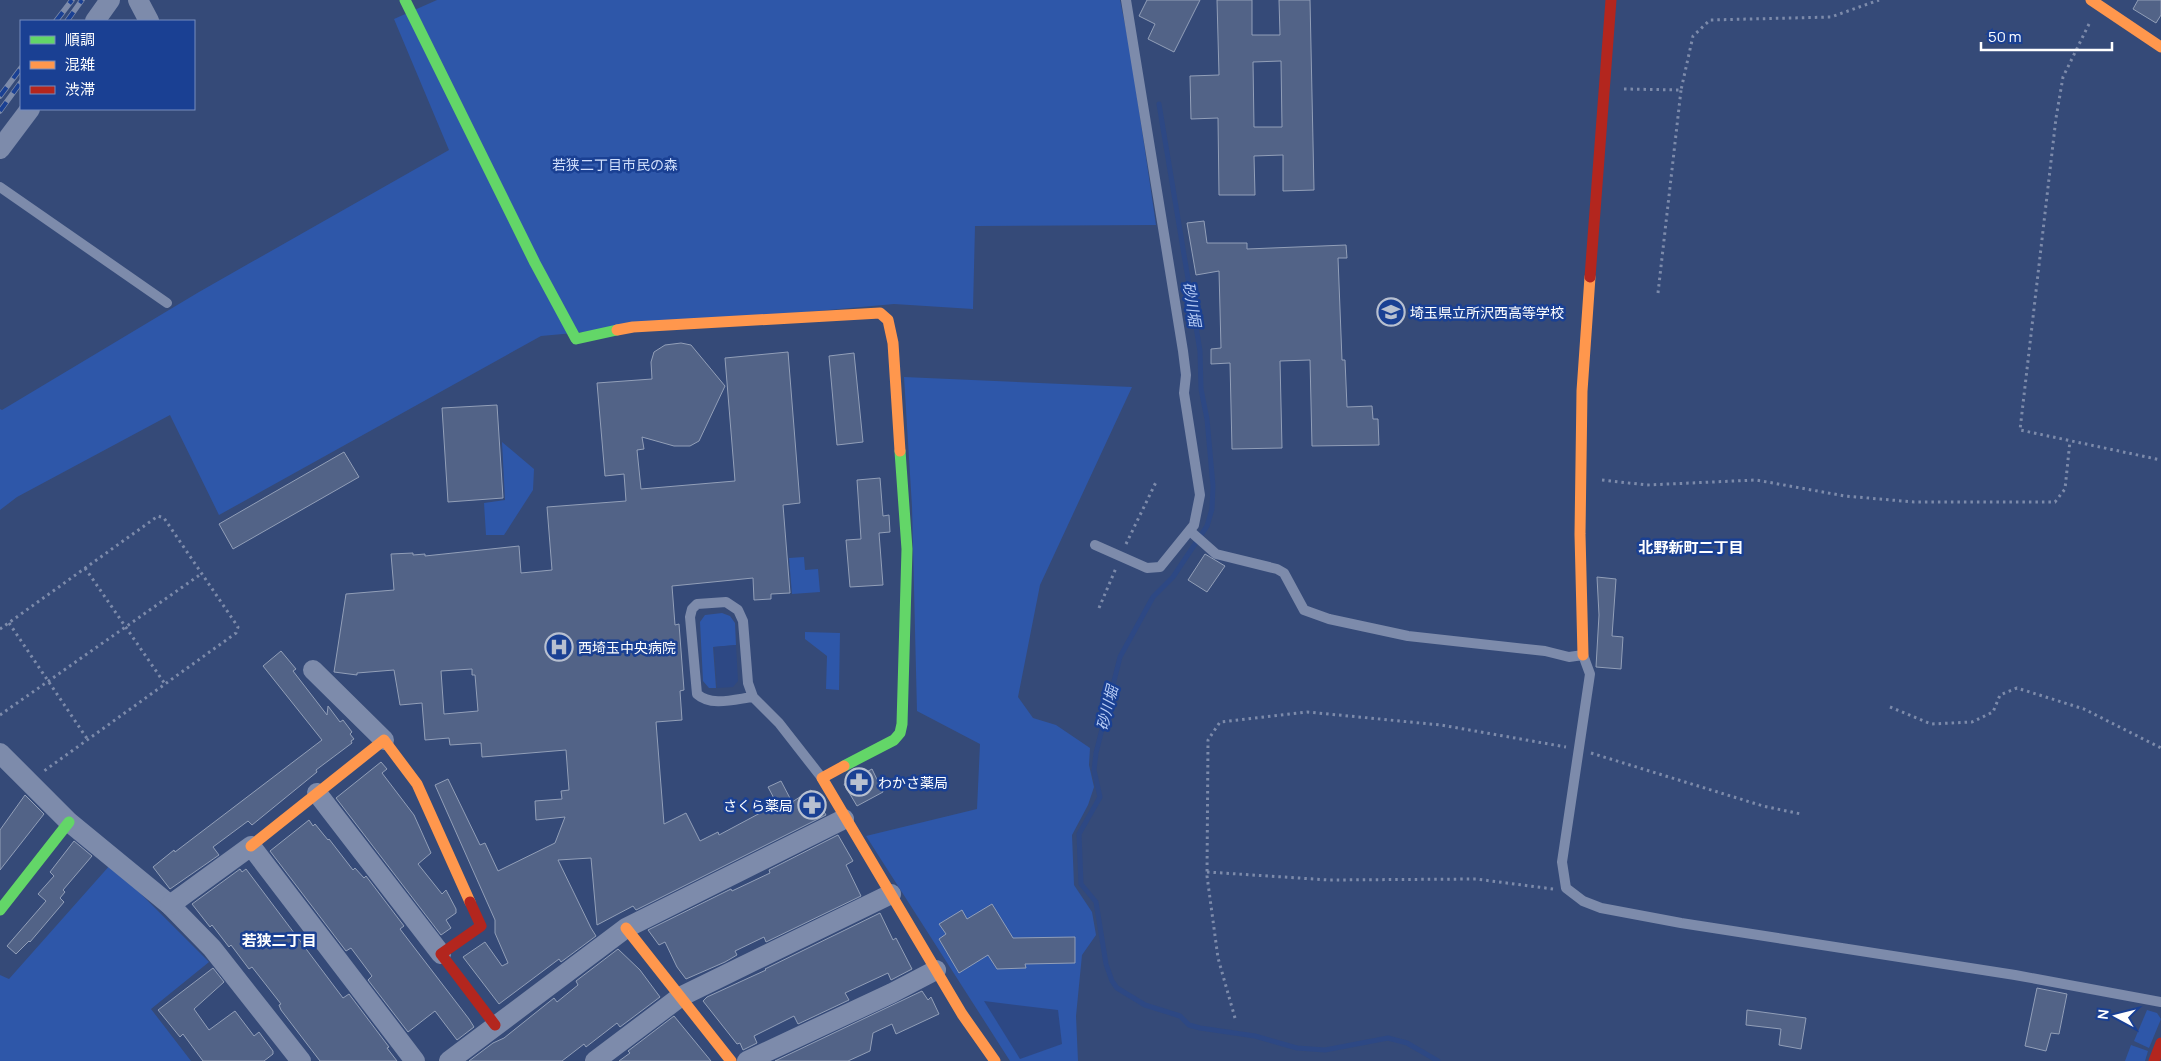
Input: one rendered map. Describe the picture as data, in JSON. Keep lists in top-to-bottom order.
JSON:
{
  "districts": ["北野新町二丁目", "若狭二丁目"],
  "water": ["砂川堀"],
  "parks": ["若狭二丁目市民の森"],
  "places": {
    "school or university": ["埼玉県立所沢西高等学校"],
    "hospital": ["西埼玉中央病院"],
    "pharmacy": ["わかさ薬局", "さくら薬局"]
  },
  "legend": ["順調", "混雑", "渋滞"],
  "scale_bar": "50 m",
  "north": "left"
}
